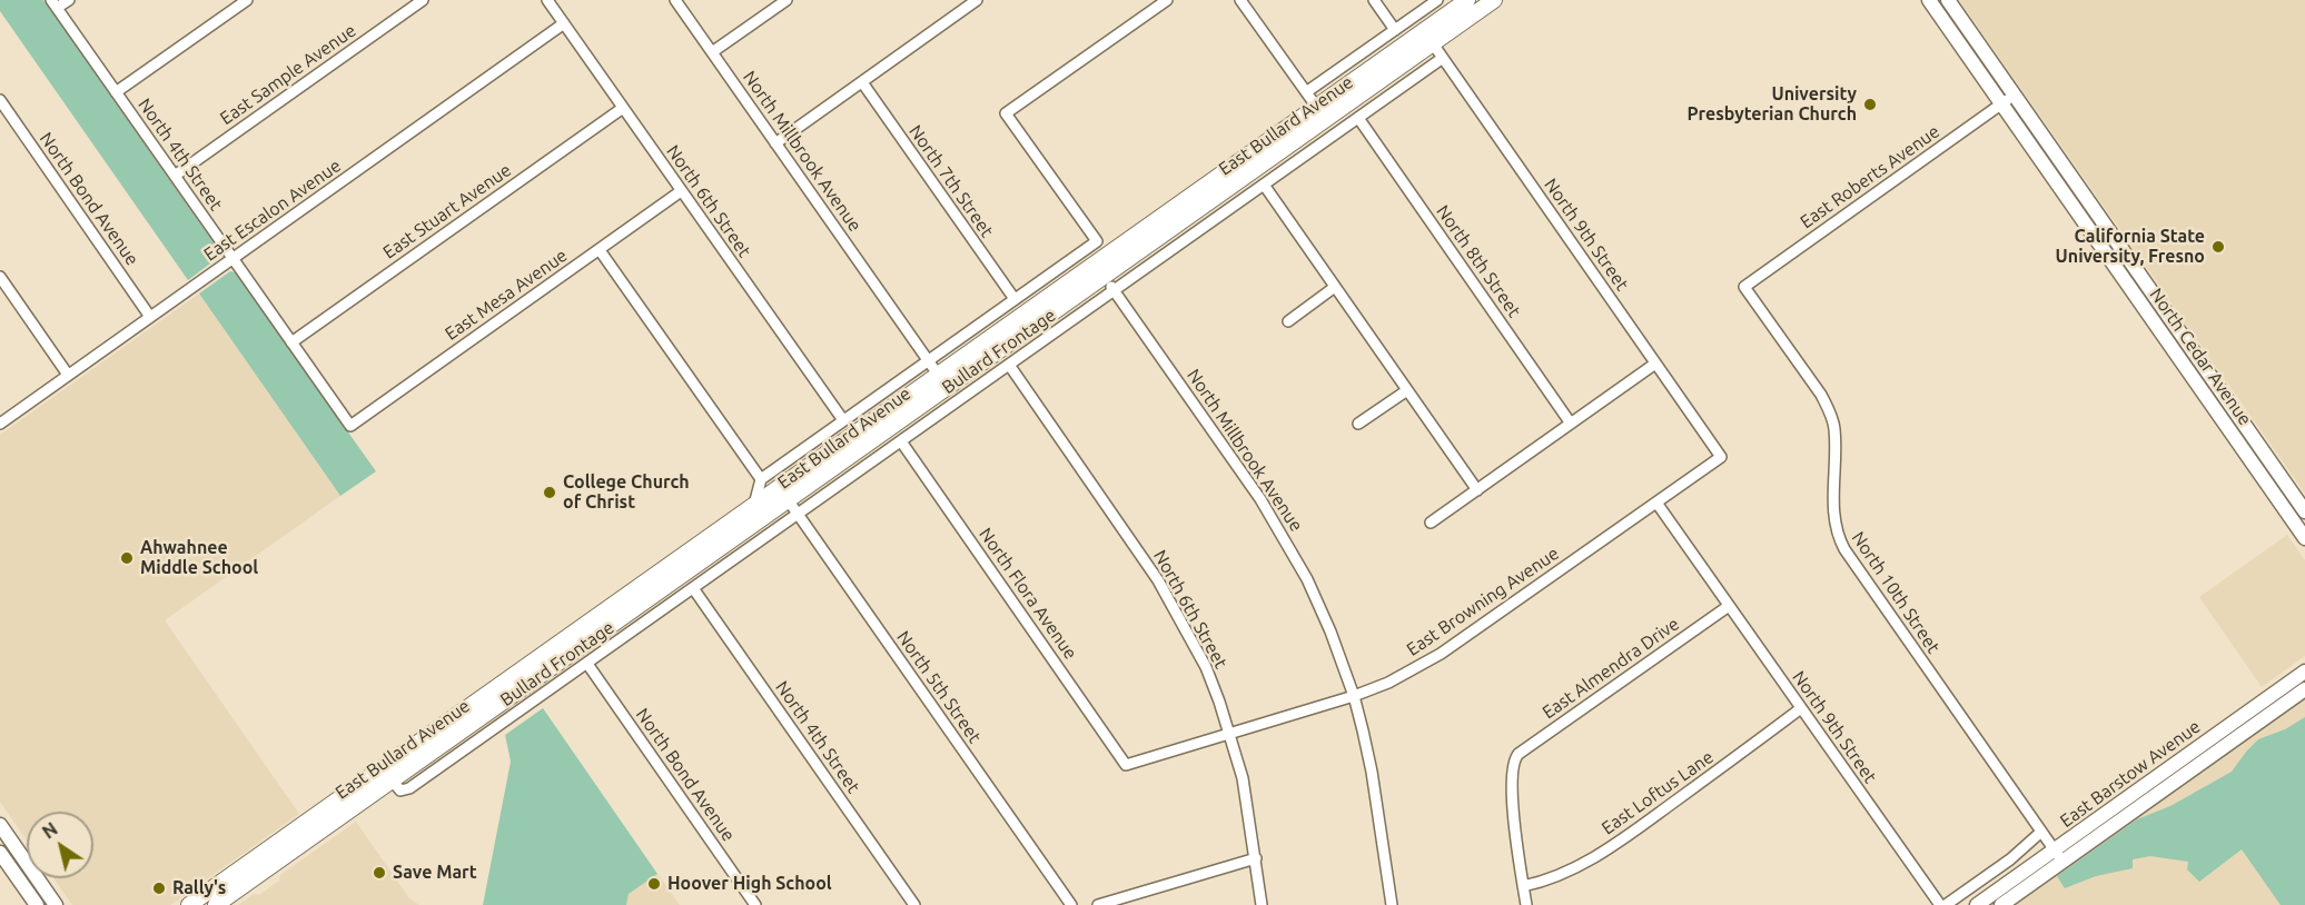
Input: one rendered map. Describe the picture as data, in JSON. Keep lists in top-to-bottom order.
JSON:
{
  "streets": {
    "main road": ["East Bullard Avenue", "North Cedar Avenue", "East Barstow Avenue"],
    "street": [
      "East Sample Avenue",
      "North Millbrook Avenue",
      "North 4th Street",
      "East Roberts Avenue",
      "North 7th Street",
      "North Bond Avenue",
      "North 6th Street",
      "East Escalon Avenue",
      "East Stuart Avenue",
      "North 9th Street",
      "North 8th Street",
      "East Mesa Avenue",
      "Bullard Frontage",
      "North 10th Street",
      "North Flora Avenue",
      "East Browning Avenue",
      "East Almendra Drive",
      "North 5th Street",
      "East Loftus Lane"
    ]
  },
  "crossings": [
    ["East Sample Avenue", "North 4th Street"],
    ["East Bullard Avenue", "North Millbrook Avenue"],
    ["East Bullard Avenue", "North 9th Street"],
    ["East Bullard Avenue", "Bullard Frontage"],
    ["East Bullard Avenue", "North 5th Street"],
    ["North Millbrook Avenue", "Bullard Frontage"],
    ["North Millbrook Avenue", "East Browning Avenue"],
    ["North 4th Street", "East Escalon Avenue"],
    ["North 4th Street", "East Stuart Avenue"],
    ["North 4th Street", "East Mesa Avenue"],
    ["North 4th Street", "Bullard Frontage"],
    ["East Roberts Avenue", "North Cedar Avenue"],
    ["East Roberts Avenue", "North 10th Street"],
    ["North Bond Avenue", "East Escalon Avenue"],
    ["North Bond Avenue", "Bullard Frontage"],
    ["North 6th Street", "East Escalon Avenue"],
    ["North 6th Street", "East Stuart Avenue"],
    ["North 6th Street", "East Mesa Avenue"],
    ["North 6th Street", "Bullard Frontage"],
    ["North 6th Street", "East Browning Avenue"],
    ["North 9th Street", "Bullard Frontage"],
    ["North 9th Street", "East Browning Avenue"],
    ["North 9th Street", "East Almendra Drive"],
    ["North 9th Street", "East Loftus Lane"],
    ["North 8th Street", "Bullard Frontage"],
    ["Bullard Frontage", "North Flora Avenue"],
    ["Bullard Frontage", "North 5th Street"],
    ["North 10th Street", "East Barstow Avenue"],
    ["North Flora Avenue", "East Browning Avenue"],
    ["East Almendra Drive", "East Loftus Lane"]
  ],
  "places": [
    "University Presbyterian Church",
    "California State University, Fresno",
    "College Church of Christ",
    "Ahwahnee Middle School",
    "Save Mart",
    "Hoover High School",
    "Rally's"
  ],
  "north": "top left"
}
